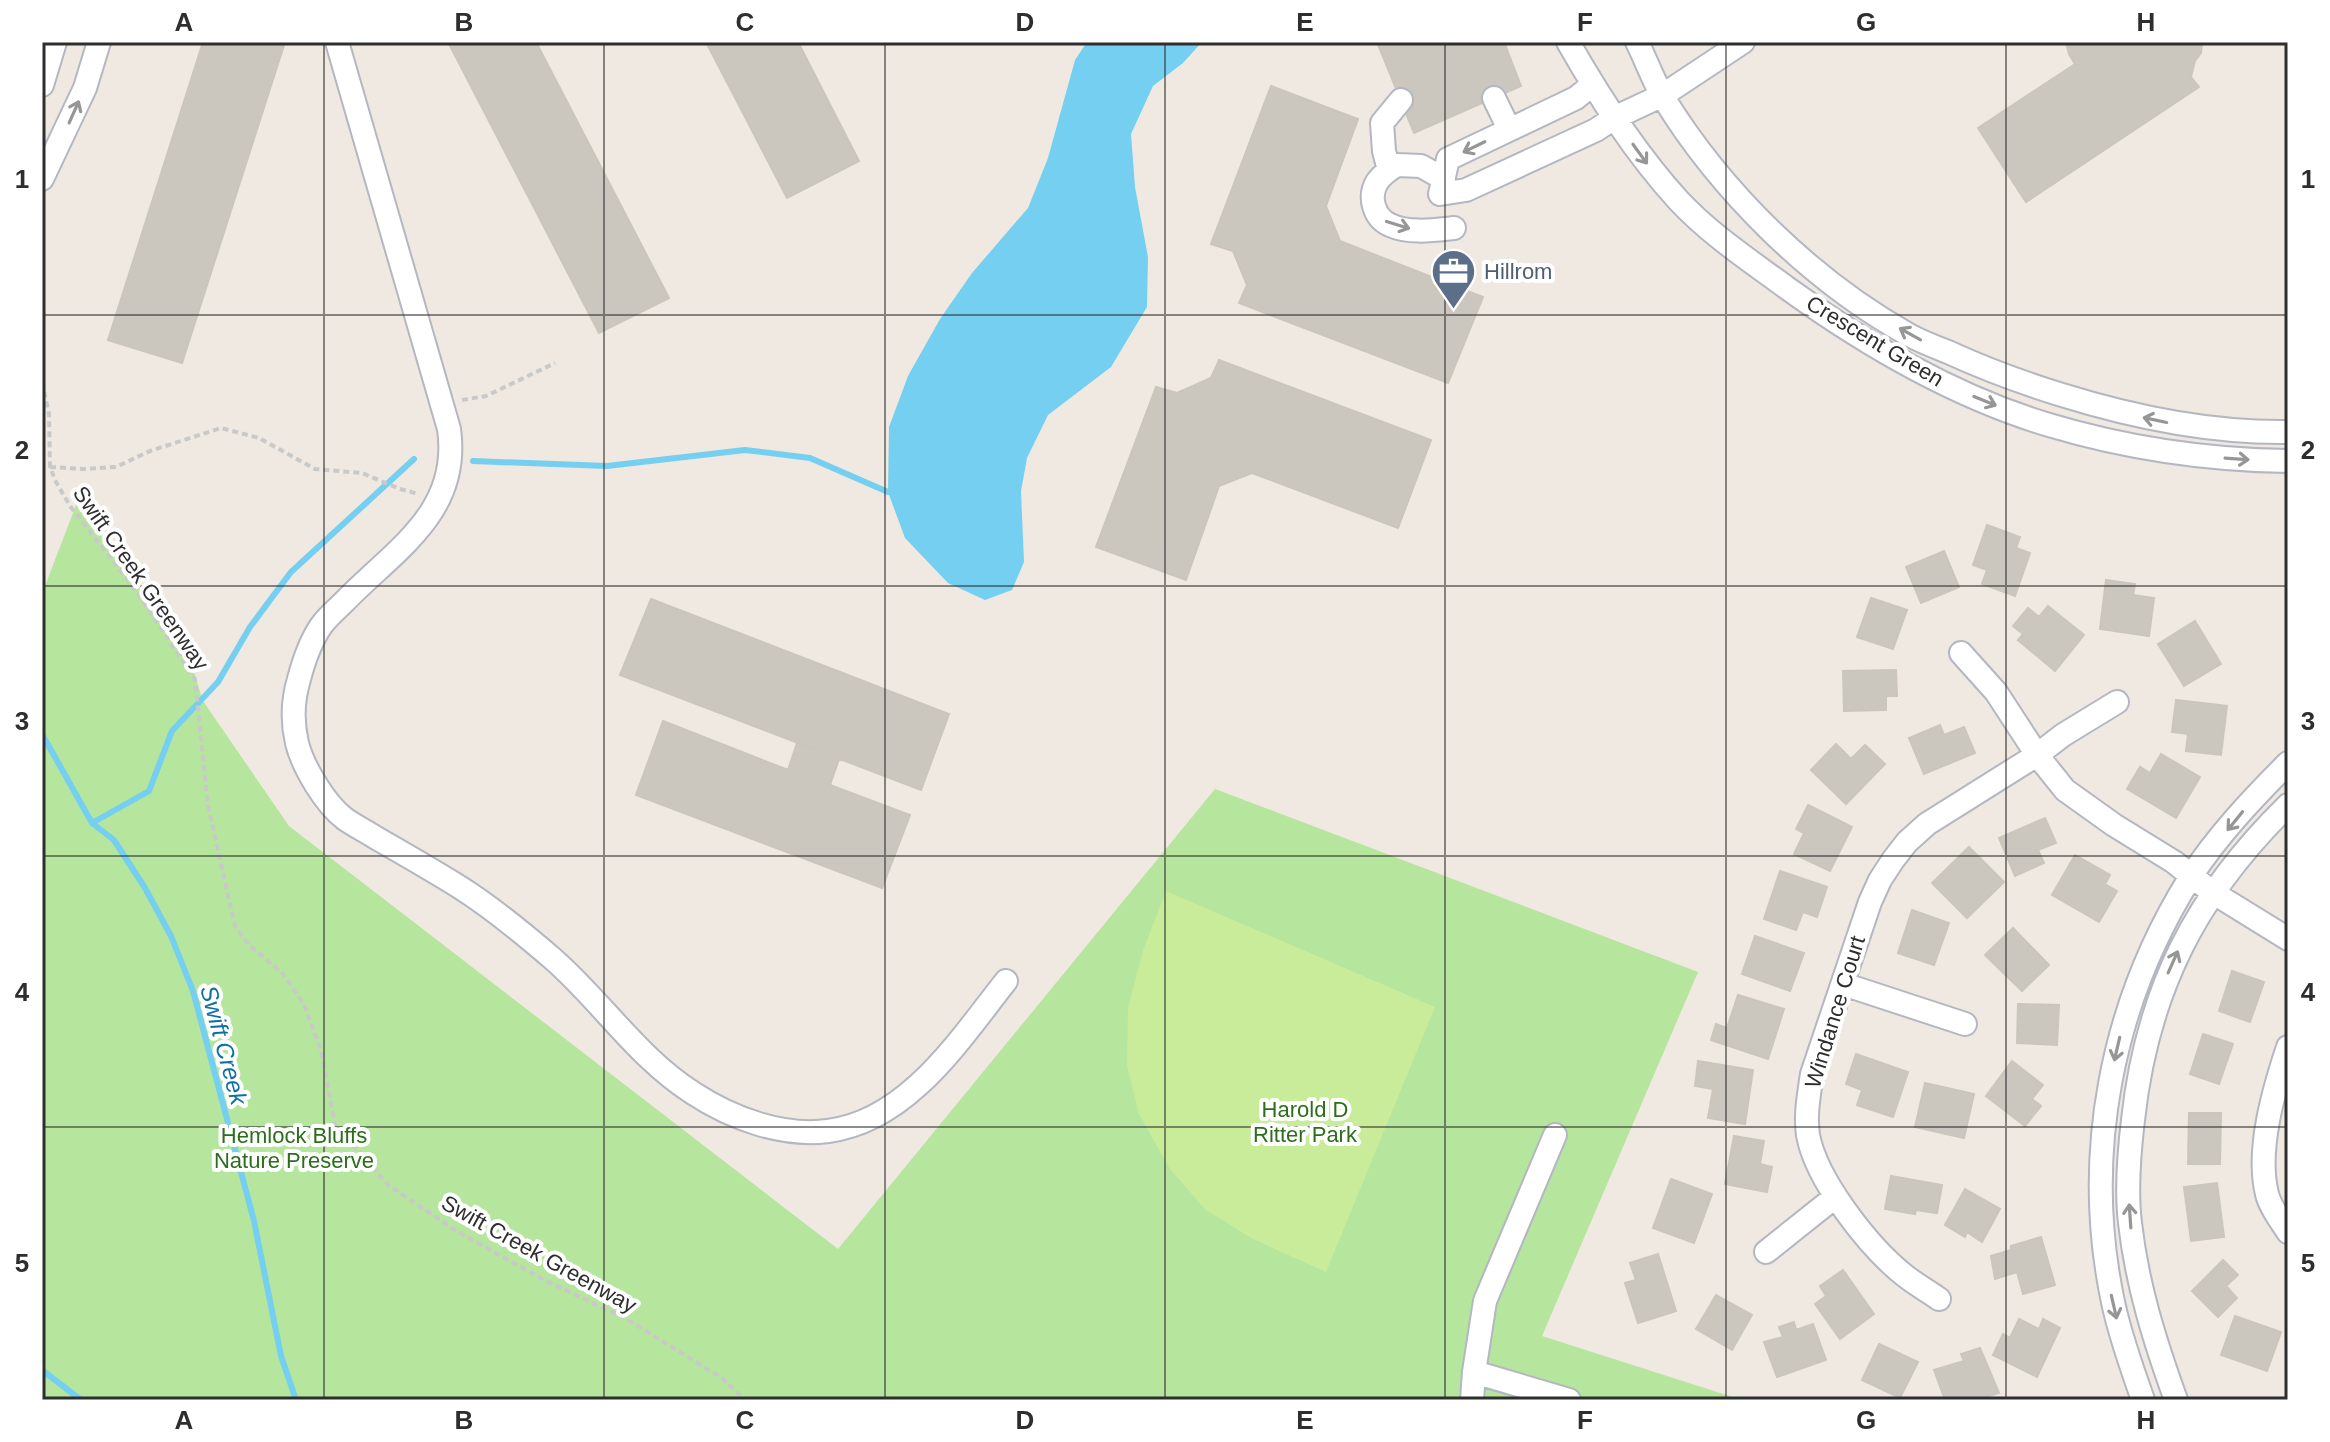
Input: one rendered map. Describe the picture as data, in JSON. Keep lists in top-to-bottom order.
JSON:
{
  "streets": {
    "street": ["Crescent Green", "Windance Court"],
    "path": ["Swift Creek Greenway"]
  },
  "water": ["Swift Creek"],
  "parks": ["Harold D Ritter Park", "Hemlock Bluffs Nature Preserve"],
  "places": {
    "office": ["Hillrom"]
  },
  "grid": {
    "columns": [
      "A",
      "B",
      "C",
      "D",
      "E",
      "F",
      "G",
      "H"
    ],
    "rows": [
      "1",
      "2",
      "3",
      "4",
      "5"
    ]
  }
}
